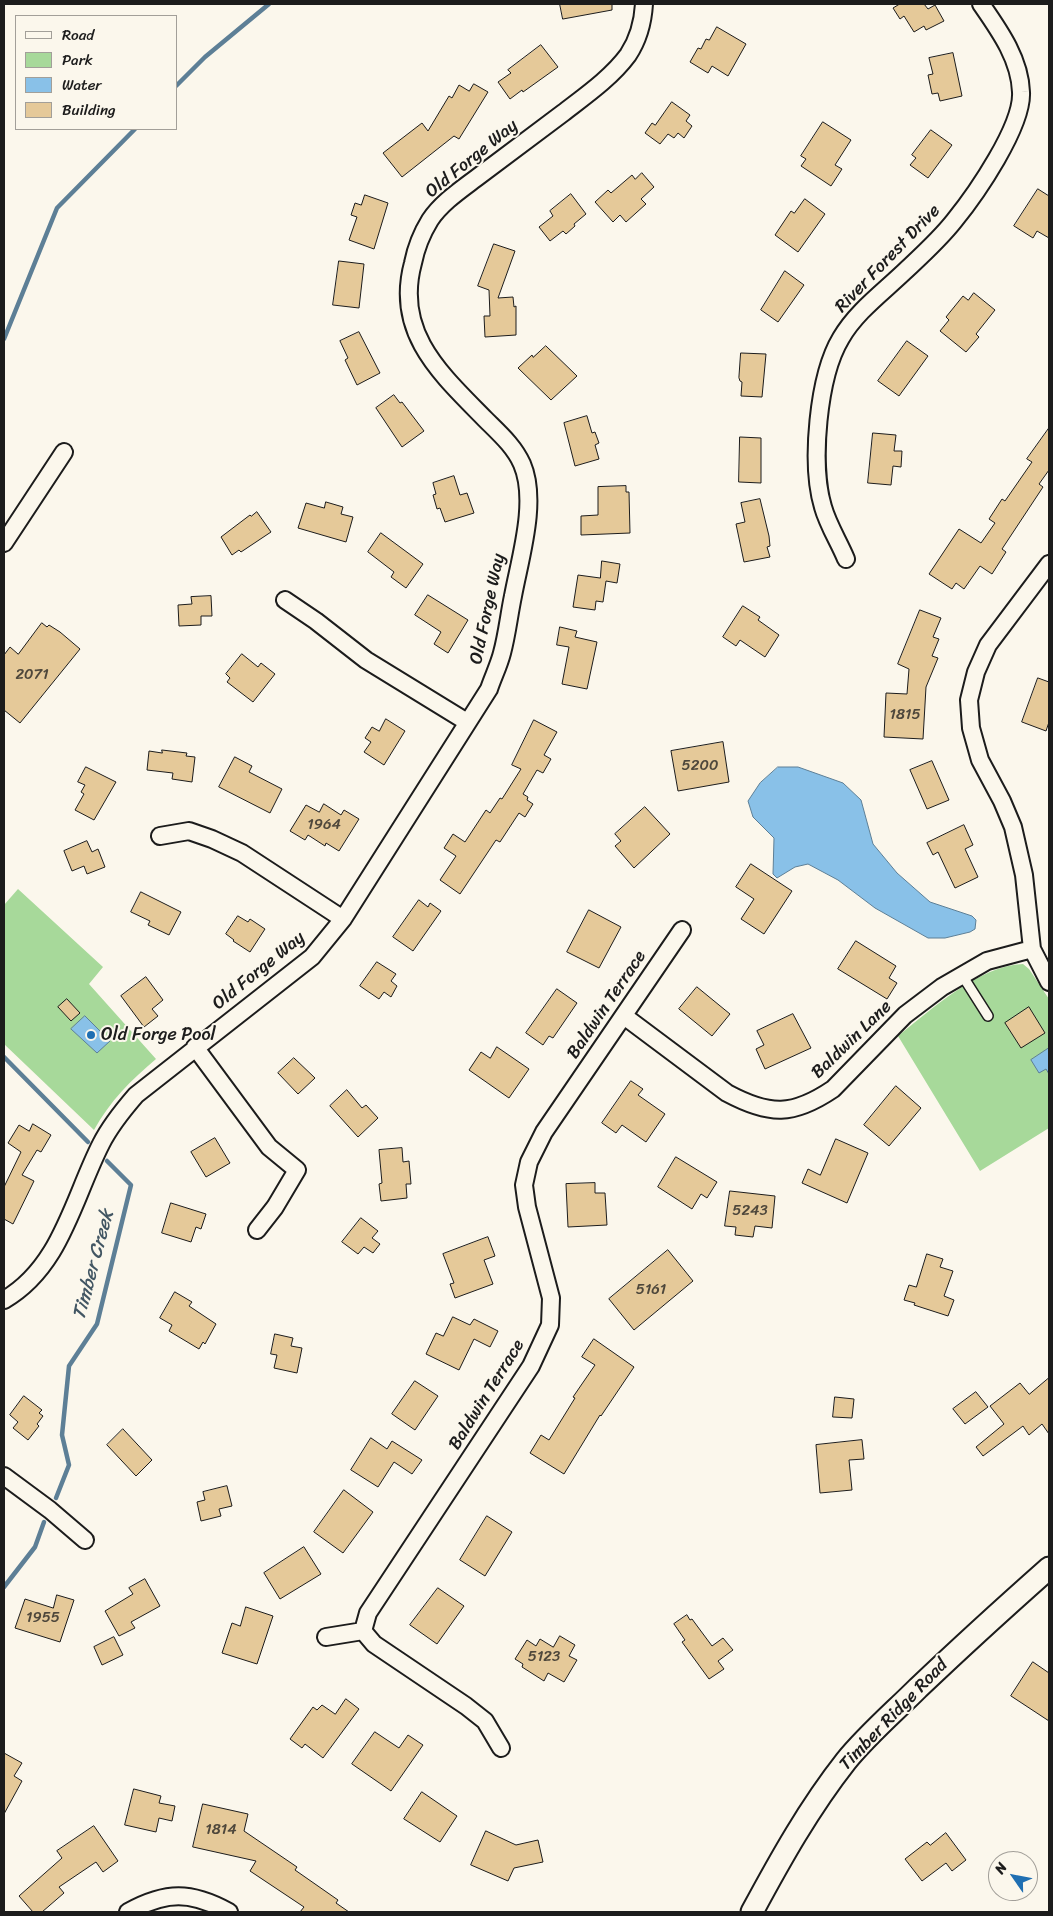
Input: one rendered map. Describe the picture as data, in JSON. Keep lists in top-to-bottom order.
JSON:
{
  "streets": {
    "street": [
      "Old Forge Way",
      "River Forest Drive",
      "Baldwin Terrace",
      "Baldwin Lane",
      "Timber Ridge Road"
    ]
  },
  "crossings": [
    ["Baldwin Terrace", "Baldwin Lane"]
  ],
  "water": ["Timber Creek"],
  "places": ["Old Forge Pool"],
  "house_numbers": [
    "2071",
    "1815",
    "5200",
    "1964",
    "5243",
    "5161",
    "1955",
    "5123",
    "1814"
  ],
  "legend": [
    "Road",
    "Park",
    "Water",
    "Building"
  ],
  "north": "top left"
}
